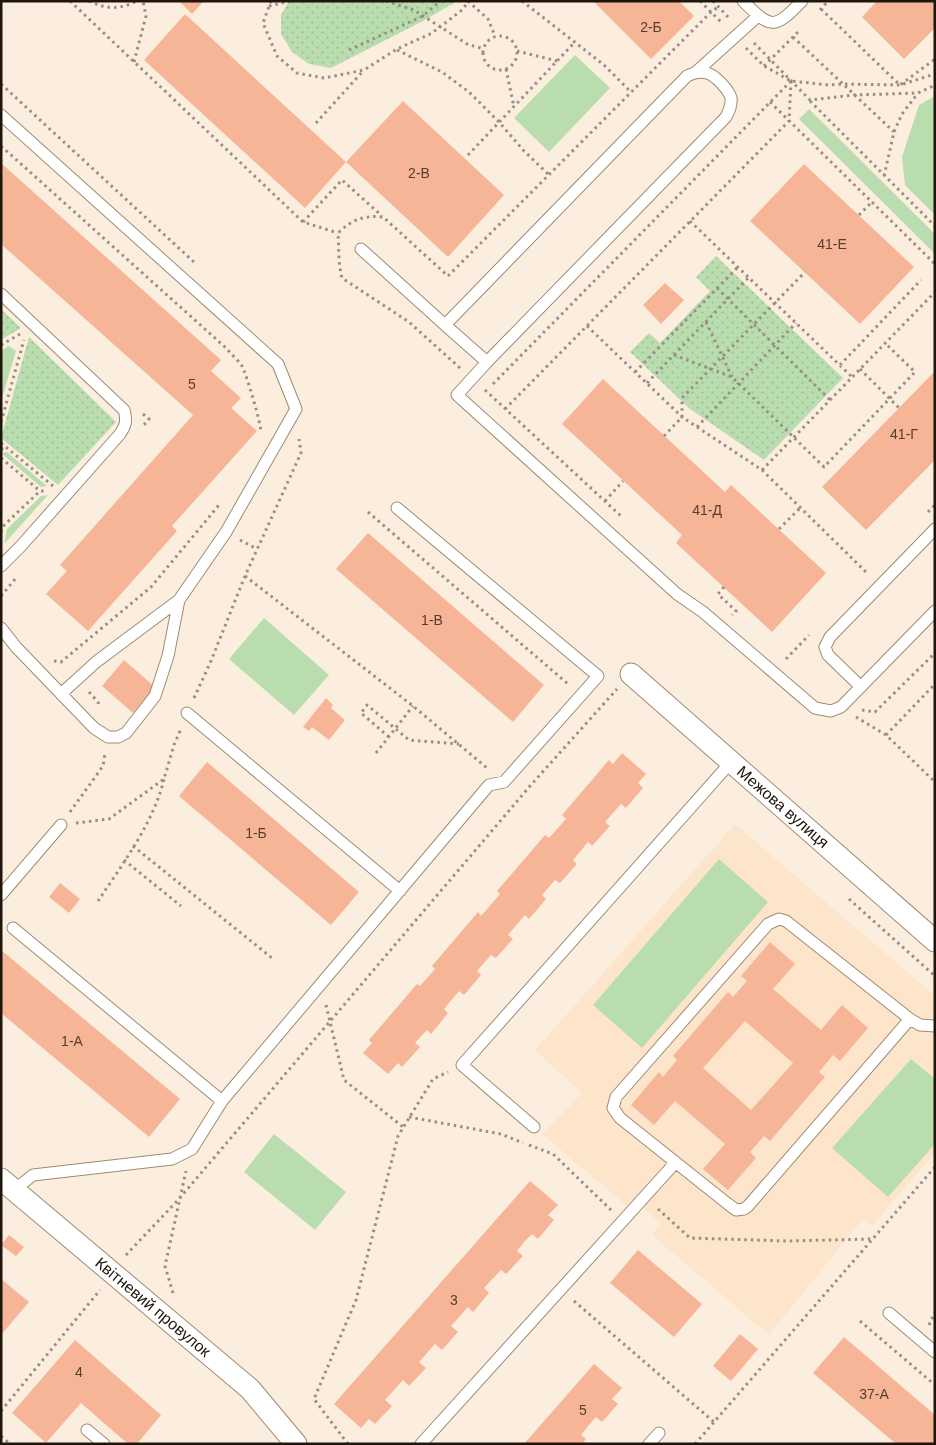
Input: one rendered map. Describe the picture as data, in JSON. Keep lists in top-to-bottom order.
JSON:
{
  "streets": {
    "street": ["Межова вулиця", "Квітневий провулок"]
  },
  "house_numbers": [
    "2-Б",
    "2-В",
    "41-Е",
    "5",
    "41-Г",
    "41-Д",
    "1-В",
    "1-Б",
    "1-А",
    "3",
    "4",
    "37-А",
    "5"
  ]
}
